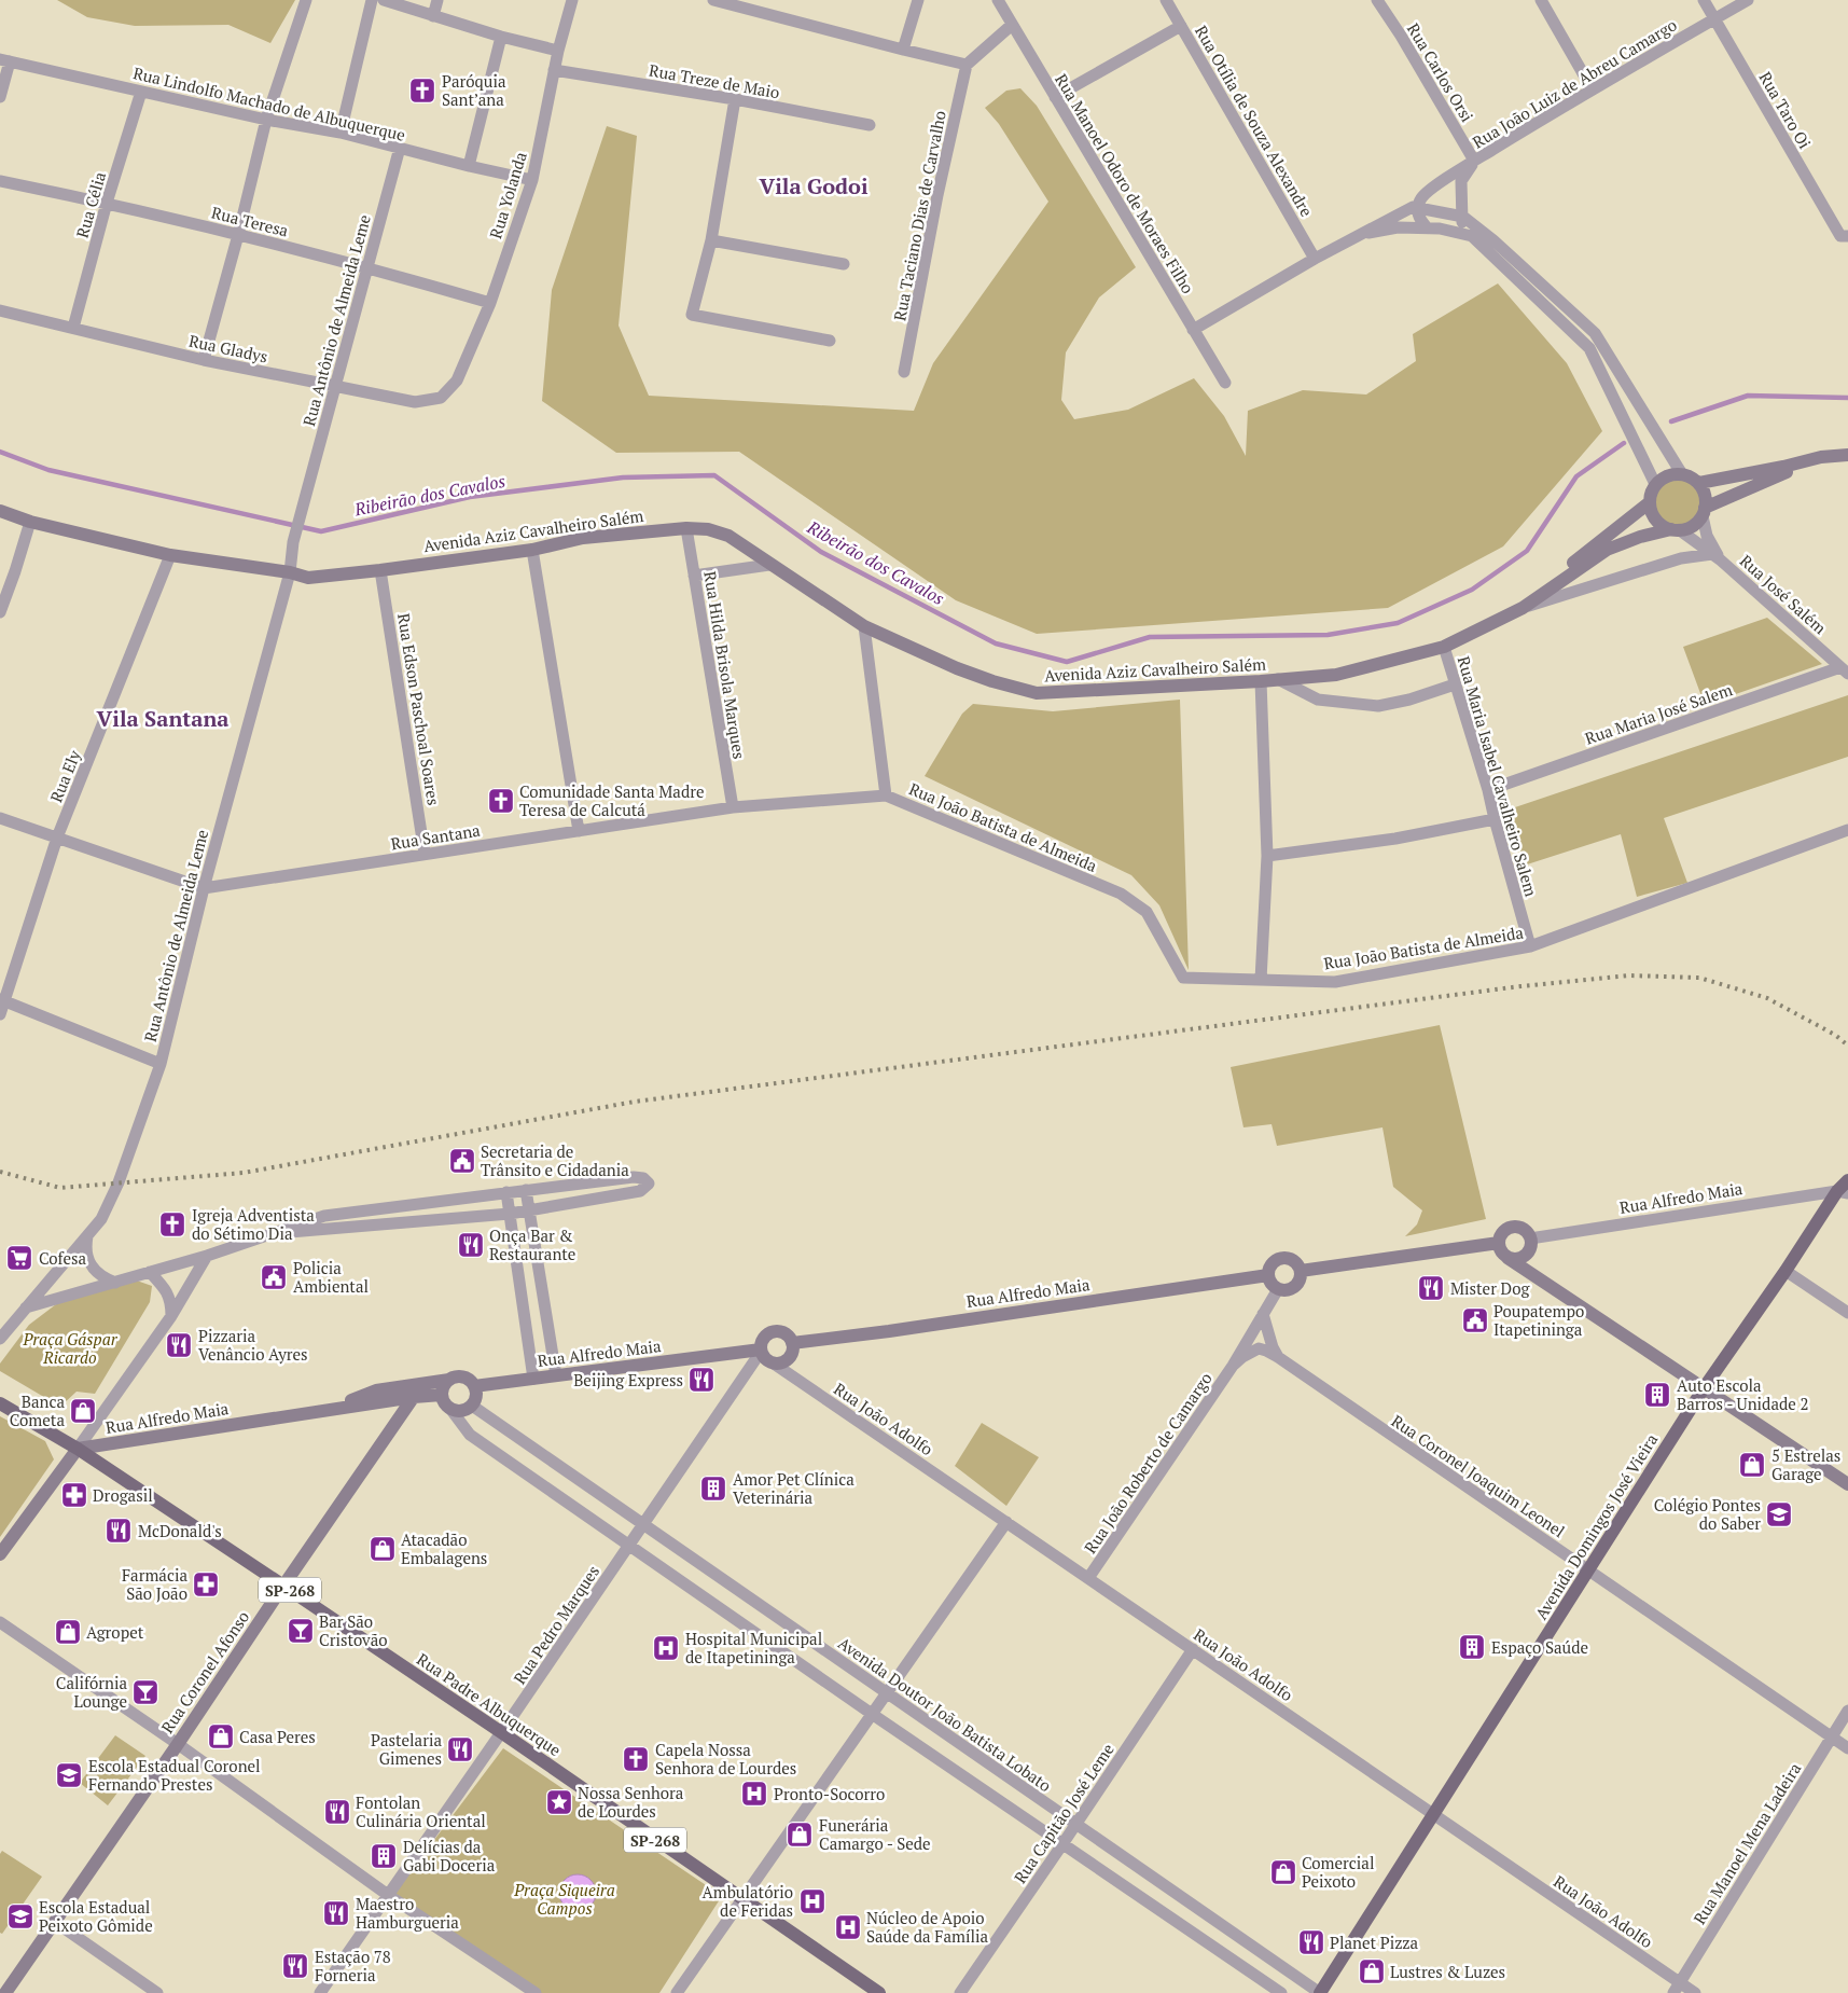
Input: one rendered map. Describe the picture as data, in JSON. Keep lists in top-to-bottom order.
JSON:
{
  "streets": {
    "main road": [
      "Avenida Aziz Cavalheiro Salém",
      "Rua Alfredo Maia",
      "Avenida Domingos José Vieira",
      "SP-268",
      "Rua Coronel Afonso",
      "Rua Padre Albuquerque"
    ],
    "street": [
      "Rua Carlos Orsi",
      "Rua Treze de Maio",
      "Rua João Luiz de Abreu Camargo",
      "Rua Lindolfo Machado de Albuquerque",
      "Rua Taro Oi",
      "Rua Otília de Souza Alexandre",
      "Rua Manoel Odoro de Moraes Filho",
      "Rua Yolanda",
      "Rua Célia",
      "Rua Taciano Dias de Carvalho",
      "Rua Teresa",
      "Rua Antônio de Almeida Leme",
      "Rua Gladys",
      "Rua José Salém",
      "Rua Hilda Brisola Marques",
      "Rua Edson Paschoal Soares",
      "Rua Maria José Salem",
      "Rua Ely",
      "Rua Maria Isabel Cavalheiro Salem",
      "Rua João Batista de Almeida",
      "Rua Santana",
      "Rua João Adolfo",
      "Rua João Roberto de Camargo",
      "Rua Coronel Joaquim Leonel",
      "Rua Pedro Marques",
      "Avenida Doutor João Batista Lobato",
      "Rua Capitão José Leme",
      "Rua Manoel Mena Ladeira"
    ]
  },
  "crossings": [
    ["Rua Carlos Orsi", "Rua João Luiz de Abreu Camargo"],
    ["Rua Treze de Maio", "Rua Yolanda"],
    ["Rua João Luiz de Abreu Camargo", "Rua Taro Oi"],
    ["Rua João Luiz de Abreu Camargo", "Rua Otília de Souza Alexandre"],
    ["Rua João Luiz de Abreu Camargo", "Rua Manoel Odoro de Moraes Filho"],
    ["Rua João Luiz de Abreu Camargo", "Avenida Aziz Cavalheiro Salém"],
    ["Rua Lindolfo Machado de Albuquerque", "Rua Yolanda"],
    ["Rua Lindolfo Machado de Albuquerque", "Rua Célia"],
    ["Rua Lindolfo Machado de Albuquerque", "Rua Antônio de Almeida Leme"],
    ["Rua Yolanda", "Rua Teresa"],
    ["Rua Yolanda", "Rua Gladys"],
    ["Rua Célia", "Rua Teresa"],
    ["Rua Célia", "Rua Gladys"],
    ["Rua Teresa", "Rua Antônio de Almeida Leme"],
    ["Rua Antônio de Almeida Leme", "Rua Gladys"],
    ["Rua Antônio de Almeida Leme", "Avenida Aziz Cavalheiro Salém"],
    ["Rua Antônio de Almeida Leme", "Rua Santana"],
    ["Avenida Aziz Cavalheiro Salém", "Rua Hilda Brisola Marques"],
    ["Avenida Aziz Cavalheiro Salém", "Rua Edson Paschoal Soares"],
    ["Avenida Aziz Cavalheiro Salém", "Rua Ely"],
    ["Avenida Aziz Cavalheiro Salém", "Rua Maria Isabel Cavalheiro Salem"],
    ["Rua José Salém", "Rua Maria José Salem"],
    ["Rua Hilda Brisola Marques", "Rua Santana"],
    ["Rua Edson Paschoal Soares", "Rua Santana"],
    ["Rua Maria José Salem", "Rua Maria Isabel Cavalheiro Salem"],
    ["Rua Ely", "Rua Santana"],
    ["Rua Maria Isabel Cavalheiro Salem", "Rua João Batista de Almeida"],
    ["Rua João Batista de Almeida", "Rua Santana"],
    ["Rua Alfredo Maia", "Rua João Adolfo"],
    ["Rua Alfredo Maia", "Rua João Roberto de Camargo"],
    ["Rua Alfredo Maia", "Avenida Domingos José Vieira"],
    ["Rua Alfredo Maia", "SP-268"],
    ["Rua Alfredo Maia", "Rua Pedro Marques"],
    ["Rua Alfredo Maia", "Rua Padre Albuquerque"],
    ["Rua Alfredo Maia", "Avenida Doutor João Batista Lobato"],
    ["Rua João Adolfo", "Rua João Roberto de Camargo"],
    ["Rua João Adolfo", "Avenida Domingos José Vieira"],
    ["Rua João Adolfo", "Rua Pedro Marques"],
    ["Rua João Adolfo", "Rua Capitão José Leme"],
    ["Rua João Adolfo", "Rua Manoel Mena Ladeira"],
    ["Rua Coronel Joaquim Leonel", "Avenida Domingos José Vieira"],
    ["Rua Coronel Joaquim Leonel", "Rua Manoel Mena Ladeira"],
    ["Avenida Domingos José Vieira", "Avenida Doutor João Batista Lobato"],
    ["SP-268", "Rua Padre Albuquerque"],
    ["Rua Pedro Marques", "Rua Padre Albuquerque"],
    ["Rua Pedro Marques", "Avenida Doutor João Batista Lobato"],
    ["Rua Coronel Afonso", "Rua Padre Albuquerque"],
    ["Avenida Doutor João Batista Lobato", "Rua Capitão José Leme"]
  ],
  "districts": ["Vila Godoi", "Vila Santana"],
  "water": ["Ribeirão dos Cavalos"],
  "parks": ["Praça Gáspar Ricardo", "Praça Siqueira Campos"],
  "places": {
    "church": [
      "Paróquia Sant’ana",
      "Comunidade Santa Madre Teresa de Calcutá",
      "Igreja Adventista do Sétimo Dia",
      "Capela Nossa Senhora de Lourdes"
    ],
    "public building": ["Secretaria de Trânsito e Cidadania", "Policia Ambiental", "Poupatempo Itapetininga"],
    "restaurant": [
      "Onça Bar & Restaurante",
      "Mister Dog",
      "Pizzaria Venâncio Ayres",
      "Beijing Express",
      "McDonald's",
      "Pastelaria Gimenes",
      "Fontolan Culinária Oriental",
      "Maestro Hamburgueria",
      "Planet Pizza",
      "Estação 78 Forneria"
    ],
    "supermarket": ["Cofesa"],
    "building": [
      "Auto Escola Barros - Unidade 2",
      "Amor Pet Clínica Veterinária",
      "Espaço Saúde",
      "Delícias da Gabi Doceria"
    ],
    "shop": [
      "Banca Cometa",
      "5 Estrelas Garage",
      "Atacadão Embalagens",
      "Agropet",
      "Casa Peres",
      "Funerária Camargo - Sede",
      "Comercial Peixoto",
      "Lustres & Luzes"
    ],
    "pharmacy": ["Drogasil", "Farmácia São João"],
    "school or university": ["Colégio Pontes do Saber", "Escola Estadual Coronel Fernando Prestes", "Escola Estadual Peixoto Gômide"],
    "bar": ["Bar São Cristovão", "Califórnia Lounge"],
    "hospital": [
      "Hospital Municipal de Itapetininga",
      "Pronto-Socorro",
      "Ambulatório de Feridas",
      "Núcleo de Apoio Saúde da Família"
    ],
    "place": ["Nossa Senhora de Lourdes"]
  }
}
